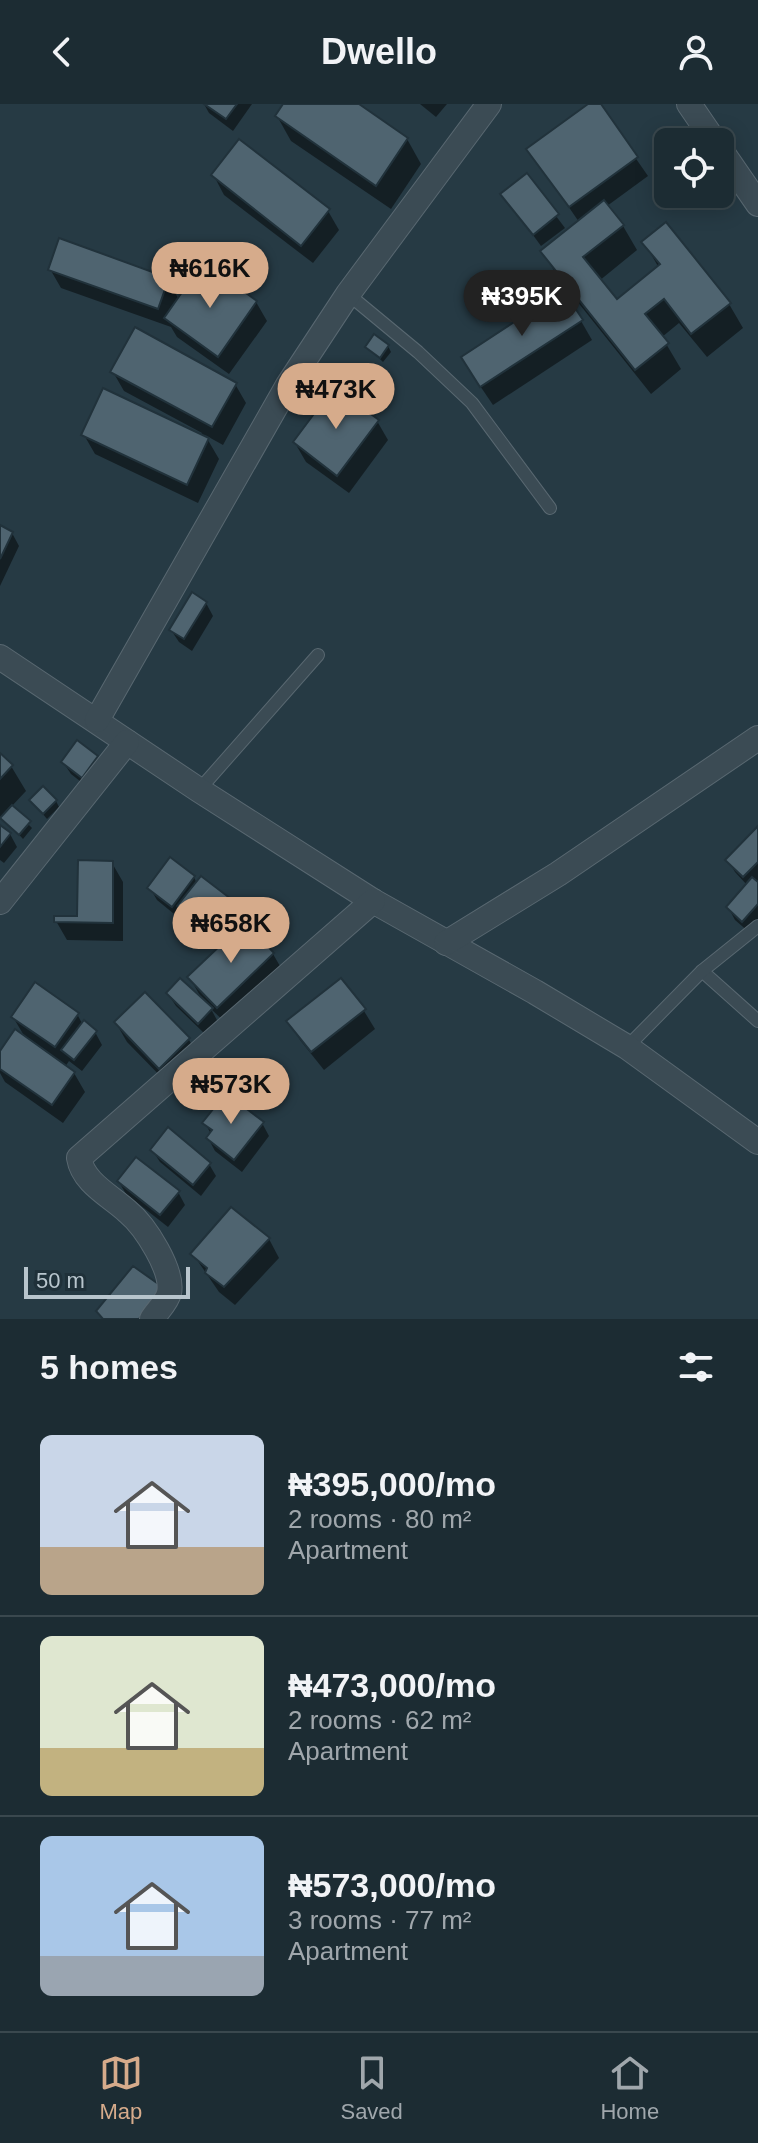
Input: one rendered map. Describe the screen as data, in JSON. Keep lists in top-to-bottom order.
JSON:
{
  "scale_bar": "50 m",
  "page": {
    "header": "Dwello",
    "price": [
      "₦616K",
      "₦395K",
      "₦473K",
      "₦658K",
      "₦573K"
    ],
    "scale": "50 m",
    "heading": "5 homes",
    "list": [
      {
        "name": "₦395,000/mo",
        "note": "2 rooms · 80 m² · Apartment"
      },
      {
        "name": "₦473,000/mo",
        "note": "2 rooms · 62 m² · Apartment"
      },
      {
        "name": "₦573,000/mo",
        "note": "3 rooms · 77 m² · Apartment"
      }
    ],
    "tabs": ["Map", "Saved", "Home"]
  }
}
